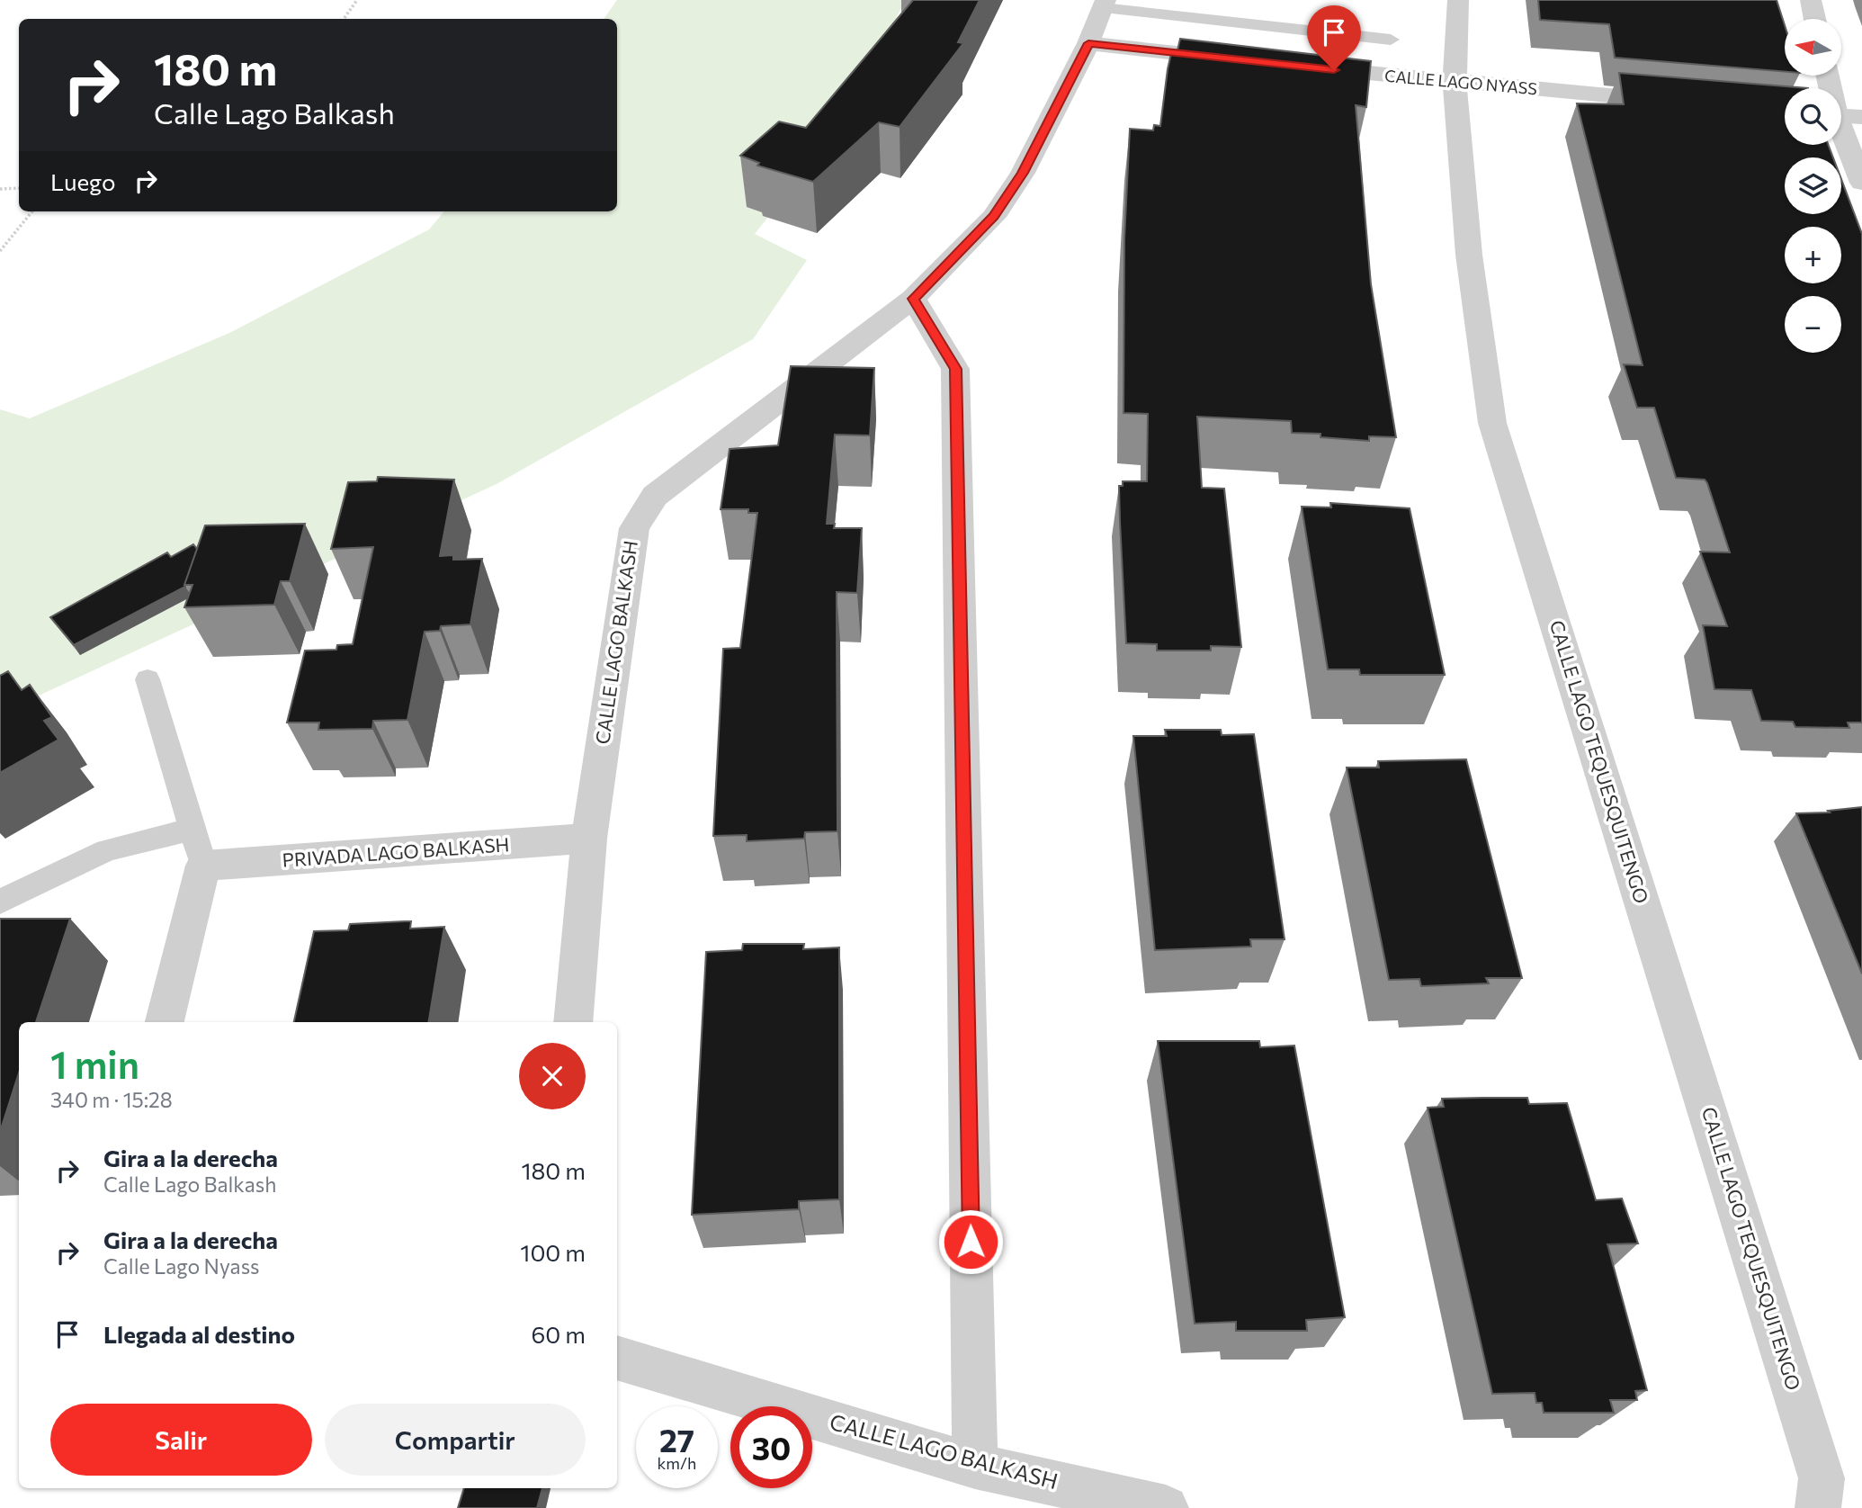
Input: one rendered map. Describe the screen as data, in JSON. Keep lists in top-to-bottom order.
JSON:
{
  "streets": {
    "street": [
      "CALLE LAGO NYASS",
      "CALLE LAGO BALKASH",
      "CALLE LAGO TEQUESQUITENGO",
      "PRIVADA LAGO BALKASH"
    ]
  },
  "crossings": [
    ["CALLE LAGO NYASS", "CALLE LAGO TEQUESQUITENGO"],
    ["CALLE LAGO BALKASH", "PRIVADA LAGO BALKASH"]
  ],
  "north": "left",
  "page": {
    "map_buttons": ["+", "−"],
    "turn": ["180 m", "Calle Lago Balkash"],
    "then": "Luego",
    "heading": ["1 min", "340 m · 15:28"],
    "list": [
      {
        "name": "Gira a la derecha",
        "note": "Calle Lago Balkash",
        "value": "180 m"
      },
      {
        "name": "Gira a la derecha",
        "note": "Calle Lago Nyass",
        "value": "100 m"
      },
      {
        "name": "Llegada al destino",
        "value": "60 m"
      }
    ],
    "buttons": ["Salir", "Compartir"],
    "speed": "27 km/h",
    "limit": "30"
  }
}
